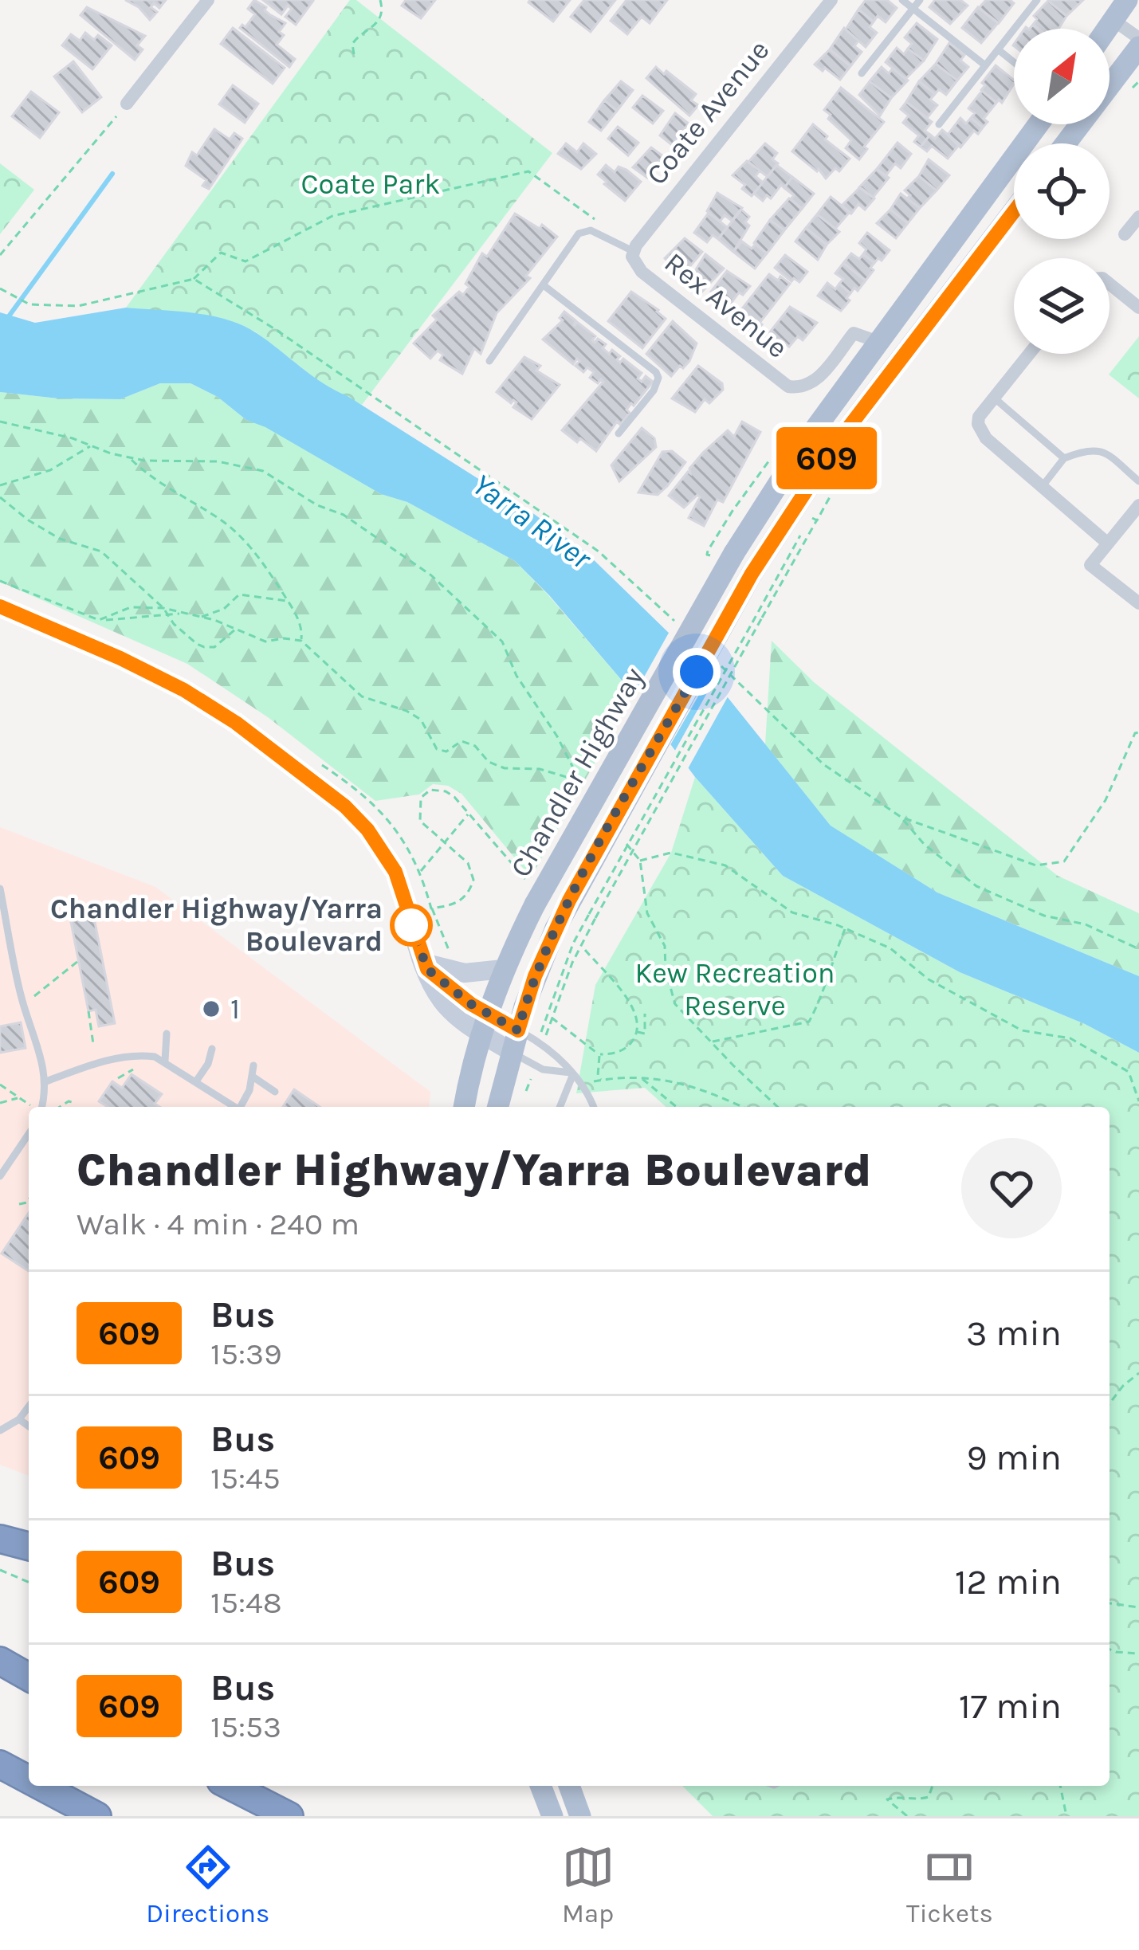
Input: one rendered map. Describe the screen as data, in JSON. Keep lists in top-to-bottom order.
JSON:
{
  "streets": {
    "main road": ["Chandler Highway"],
    "street": ["Coate Avenue", "Rex Avenue"]
  },
  "crossings": [
    ["Coate Avenue", "Rex Avenue"],
    ["Rex Avenue", "Chandler Highway"]
  ],
  "water": ["Yarra River"],
  "parks": ["Coate Park", "Kew Recreation Reserve"],
  "places": ["Chandler Highway/Yarra Boulevard", "1"],
  "lines": ["bus line 609"],
  "north": "top right",
  "page": {
    "on_map": "609",
    "heading": ["Chandler Highway/Yarra Boulevard", "Walk · 4 min · 240 m"],
    "list": [
      {
        "mark": "609",
        "name": "Bus",
        "note": "15:39",
        "value": "3 min"
      },
      {
        "mark": "609",
        "name": "Bus",
        "note": "15:45",
        "value": "9 min"
      },
      {
        "mark": "609",
        "name": "Bus",
        "note": "15:48",
        "value": "12 min"
      },
      {
        "mark": "609",
        "name": "Bus",
        "note": "15:53",
        "value": "17 min"
      }
    ],
    "tabs": ["Directions", "Map", "Tickets"]
  }
}
